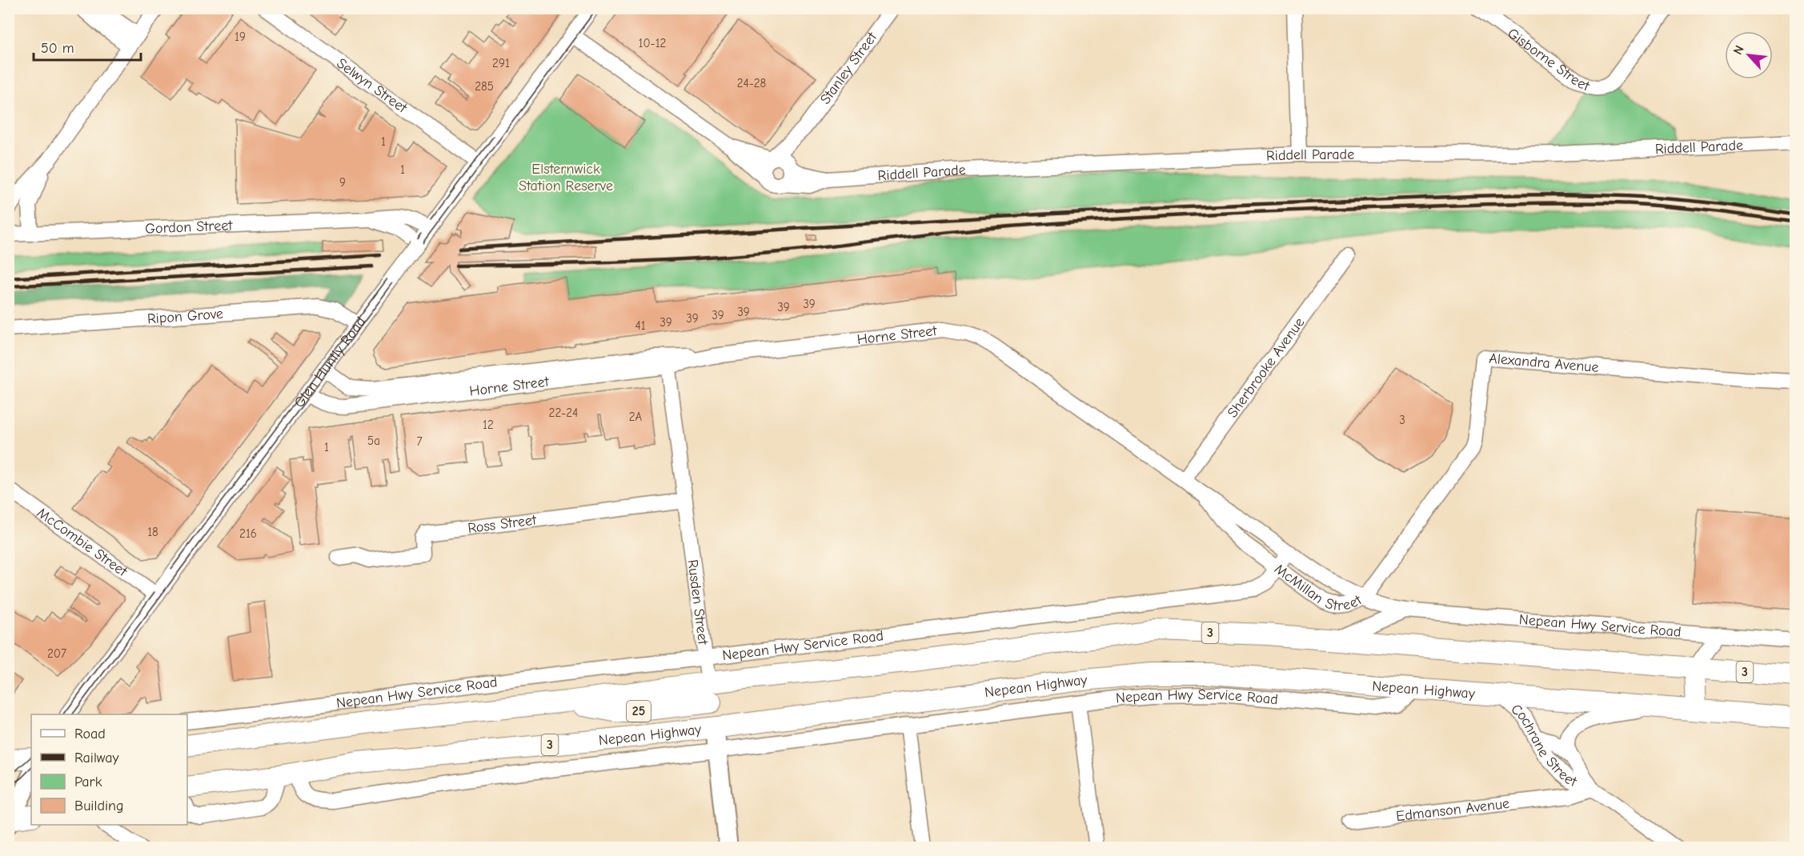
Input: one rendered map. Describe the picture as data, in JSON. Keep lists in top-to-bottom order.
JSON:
{
  "streets": {
    "highway": [
      "Rusden Street",
      "3",
      "Nepean Highway",
      "25"
    ],
    "street": [
      "Gisborne Street",
      "Stanley Street",
      "Selwyn Street",
      "Riddell Parade",
      "Gordon Street",
      "Ripon Grove",
      "Horne Street",
      "Glen Huntly Road",
      "Alexandra Avenue",
      "Sherbrooke Avenue",
      "Ross Street",
      "McCombie Street",
      "McMillan Street",
      "Nepean Hwy Service Road",
      "Cochrane Street",
      "Edmanson Avenue"
    ]
  },
  "crossings": [
    ["Stanley Street", "Riddell Parade"],
    ["Selwyn Street", "Glen Huntly Road"],
    ["Gordon Street", "Glen Huntly Road"],
    ["Ripon Grove", "Glen Huntly Road"],
    ["Horne Street", "Glen Huntly Road"],
    ["Horne Street", "McMillan Street"],
    ["Horne Street", "Rusden Street"],
    ["Glen Huntly Road", "McCombie Street"],
    ["Alexandra Avenue", "McMillan Street"],
    ["Alexandra Avenue", "Nepean Hwy Service Road"],
    ["Sherbrooke Avenue", "McMillan Street"],
    ["Ross Street", "Rusden Street"],
    ["McMillan Street", "Nepean Hwy Service Road"],
    ["Rusden Street", "Nepean Hwy Service Road"],
    ["Rusden Street", "3"],
    ["Rusden Street", "Nepean Highway"],
    ["Rusden Street", "25"],
    ["Nepean Hwy Service Road", "3"],
    ["Nepean Hwy Service Road", "Nepean Highway"],
    ["3", "25"],
    ["Nepean Highway", "Cochrane Street"],
    ["Cochrane Street", "Edmanson Avenue"]
  ],
  "parks": ["Elsternwick Station Reserve"],
  "house_numbers": [
    "19",
    "10-12",
    "291",
    "24-28",
    "285",
    "1",
    "1",
    "9",
    "39",
    "39",
    "39",
    "39",
    "39",
    "39",
    "41",
    "22-24",
    "2A",
    "3",
    "12",
    "5a",
    "7",
    "1",
    "18",
    "216",
    "207"
  ],
  "legend": [
    "Road",
    "Railway",
    "Park",
    "Building"
  ],
  "scale_bar": "50 m",
  "north": "top left"
}
